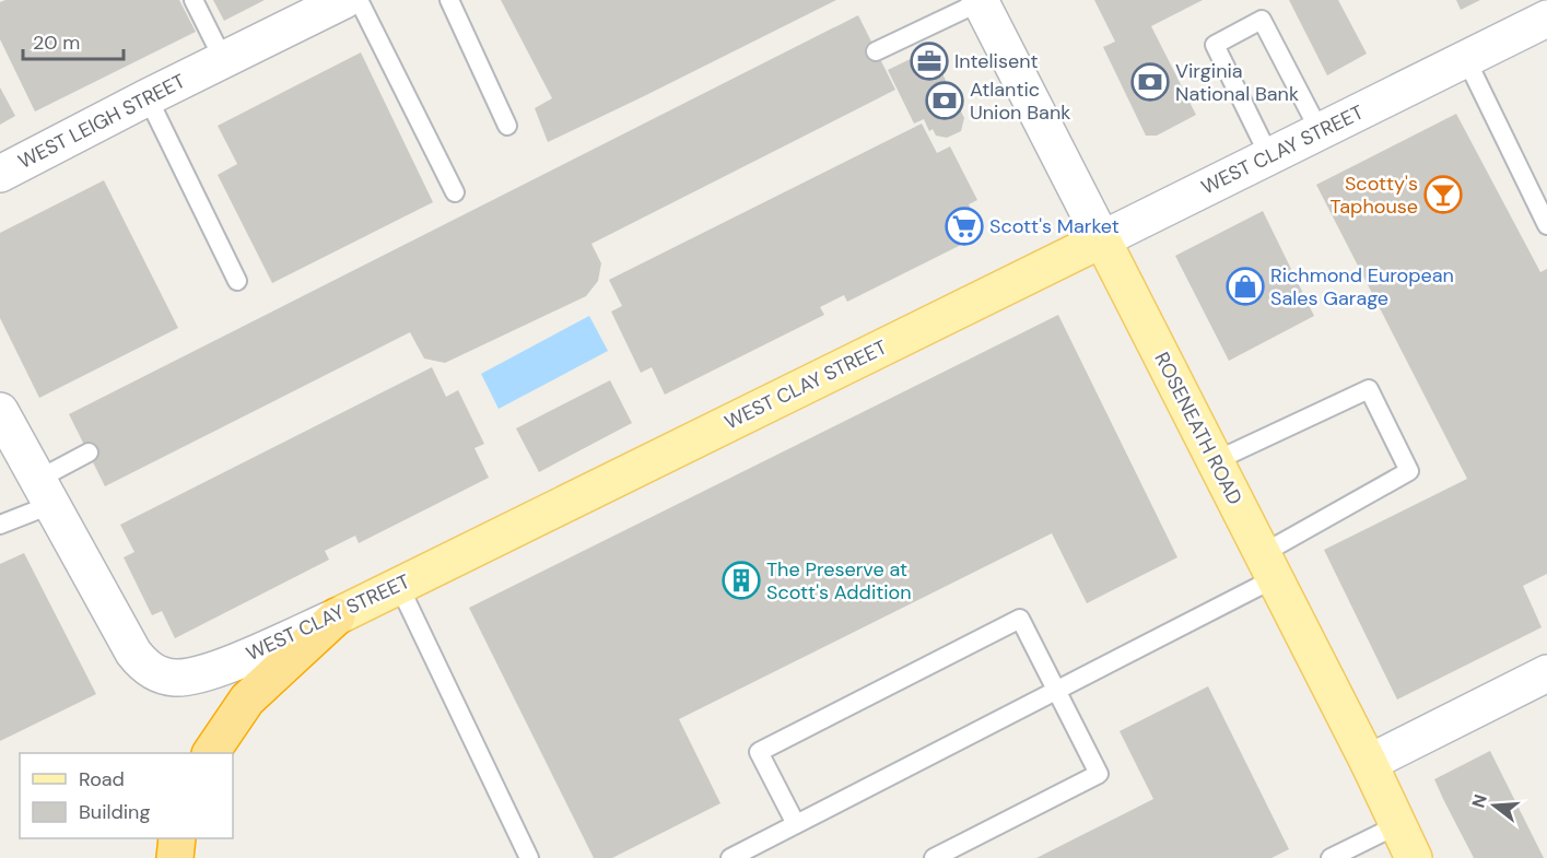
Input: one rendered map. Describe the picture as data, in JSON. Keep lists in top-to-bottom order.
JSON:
{
  "streets": {
    "main road": ["WEST CLAY STREET", "ROSENEATH ROAD"],
    "street": ["WEST LEIGH STREET"]
  },
  "crossings": [
    ["WEST CLAY STREET", "ROSENEATH ROAD"]
  ],
  "places": {
    "office": ["Intelisent"],
    "bank": ["Virginia National Bank", "Atlantic Union Bank"],
    "bar": ["Scotty's Taphouse"],
    "supermarket": ["Scott's Market"],
    "shop": ["Richmond European Sales Garage"],
    "building": ["The Preserve at Scott's Addition"]
  },
  "legend": ["Road", "Building"],
  "scale_bar": "20 m",
  "north": "left"
}
